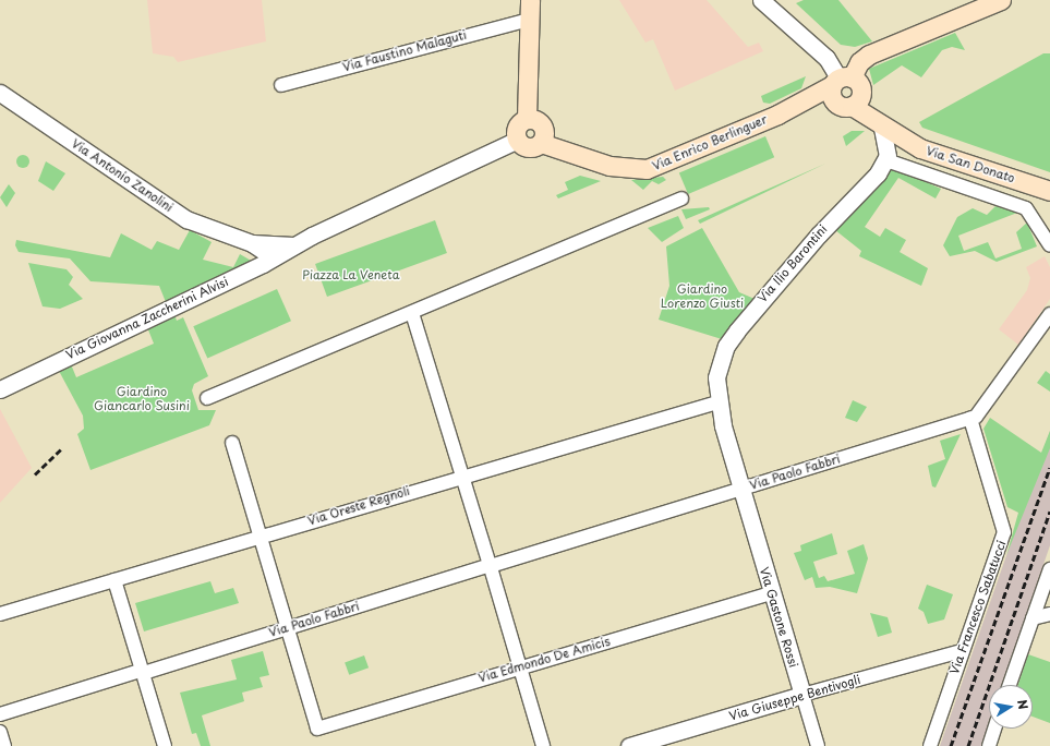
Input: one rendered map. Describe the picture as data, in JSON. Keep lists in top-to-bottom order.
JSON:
{
  "streets": {
    "main road": ["Via Enrico Berlinguer", "Via San Donato"],
    "street": [
      "Via Faustino Malaguti",
      "Via Antonio Zanolini",
      "Via Ilio Barontini",
      "Via Giovanna Zaccherini Alvisi",
      "Via Paolo Fabbri",
      "Via Oreste Regnoli",
      "Via Francesco Sabatucci",
      "Via Gastone Rossi",
      "Via Edmondo De Amicis",
      "Via Giuseppe Bentivogli"
    ]
  },
  "crossings": [
    ["Via Enrico Berlinguer", "Via San Donato"],
    ["Via Enrico Berlinguer", "Via Antonio Zanolini"],
    ["Via Antonio Zanolini", "Via Giovanna Zaccherini Alvisi"],
    ["Via Ilio Barontini", "Via Paolo Fabbri"],
    ["Via Ilio Barontini", "Via Oreste Regnoli"],
    ["Via Ilio Barontini", "Via Gastone Rossi"],
    ["Via Paolo Fabbri", "Via Francesco Sabatucci"],
    ["Via Paolo Fabbri", "Via Gastone Rossi"],
    ["Via Paolo Fabbri", "Via Edmondo De Amicis"],
    ["Via Francesco Sabatucci", "Via Giuseppe Bentivogli"],
    ["Via Gastone Rossi", "Via Edmondo De Amicis"],
    ["Via Gastone Rossi", "Via Giuseppe Bentivogli"]
  ],
  "parks": ["Piazza La Veneta", "Giardino Lorenzo Giusti", "Giardino Giancarlo Susini"],
  "north": "right"
}
